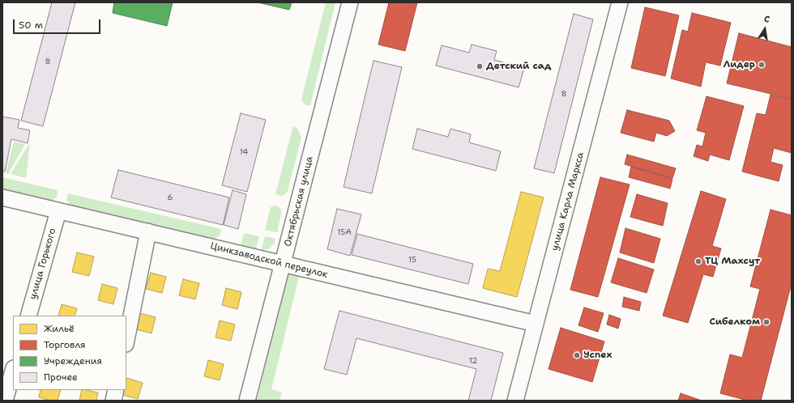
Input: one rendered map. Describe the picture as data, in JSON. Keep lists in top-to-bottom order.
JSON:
{
  "streets": {
    "street": [
      "Октябрьская улица",
      "улица Карла Маркса",
      "Цинкзаводской переулок",
      "улица Горького"
    ]
  },
  "crossings": [
    ["Октябрьская улица", "Цинкзаводской переулок"],
    ["улица Карла Маркса", "Цинкзаводской переулок"],
    ["Цинкзаводской переулок", "улица Горького"]
  ],
  "places": [
    "Лидер",
    "Детский сад",
    "ТЦ Махсут",
    "Сибелком",
    "Успех"
  ],
  "house_numbers": [
    "8",
    "8",
    "14",
    "6",
    "15А",
    "15",
    "12"
  ],
  "legend": [
    "Жильё",
    "Торговля",
    "Учреждения",
    "Прочее"
  ],
  "scale_bar": "50 m",
  "north": "top"
}
